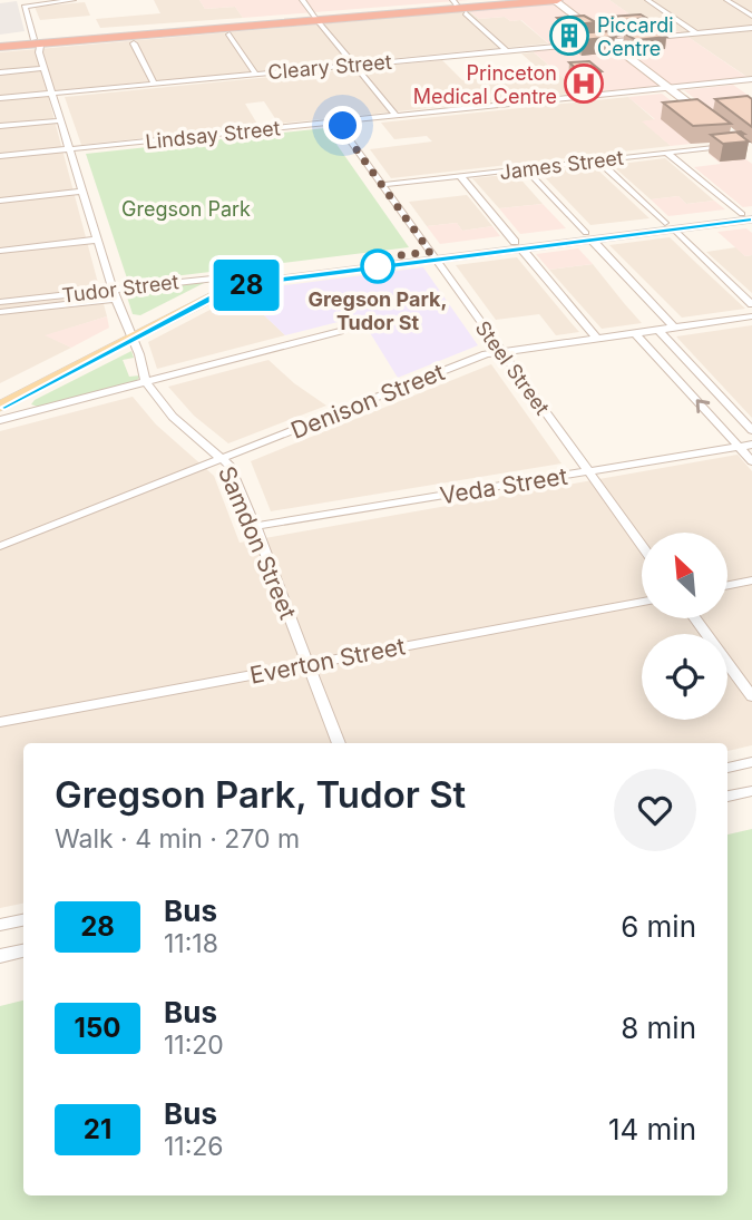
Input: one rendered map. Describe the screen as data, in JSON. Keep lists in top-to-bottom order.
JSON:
{
  "streets": {
    "main road": ["Tudor Street"],
    "street": [
      "Cleary Street",
      "Lindsay Street",
      "James Street",
      "Steel Street",
      "Denison Street",
      "Veda Street",
      "Samdon Street",
      "Everton Street"
    ]
  },
  "crossings": [
    ["Cleary Street", "Samdon Street"],
    ["Lindsay Street", "Steel Street"],
    ["Lindsay Street", "Samdon Street"],
    ["James Street", "Steel Street"],
    ["Tudor Street", "Steel Street"],
    ["Tudor Street", "Samdon Street"],
    ["Steel Street", "Denison Street"],
    ["Steel Street", "Veda Street"],
    ["Denison Street", "Samdon Street"],
    ["Veda Street", "Samdon Street"],
    ["Samdon Street", "Everton Street"]
  ],
  "parks": ["Gregson Park"],
  "places": {
    "building": ["Piccardi Centre"],
    "hospital": ["Princeton Medical Centre"],
    "other": ["Gregson Park, Tudor St"]
  },
  "lines": ["bus line 28"],
  "north": "top left",
  "page": {
    "on_map": "28",
    "heading": ["Gregson Park, Tudor St", "Walk · 4 min · 270 m"],
    "list": [
      {
        "mark": "28",
        "name": "Bus",
        "note": "11:18",
        "value": "6 min"
      },
      {
        "mark": "150",
        "name": "Bus",
        "note": "11:20",
        "value": "8 min"
      },
      {
        "mark": "21",
        "name": "Bus",
        "note": "11:26",
        "value": "14 min"
      }
    ]
  }
}
